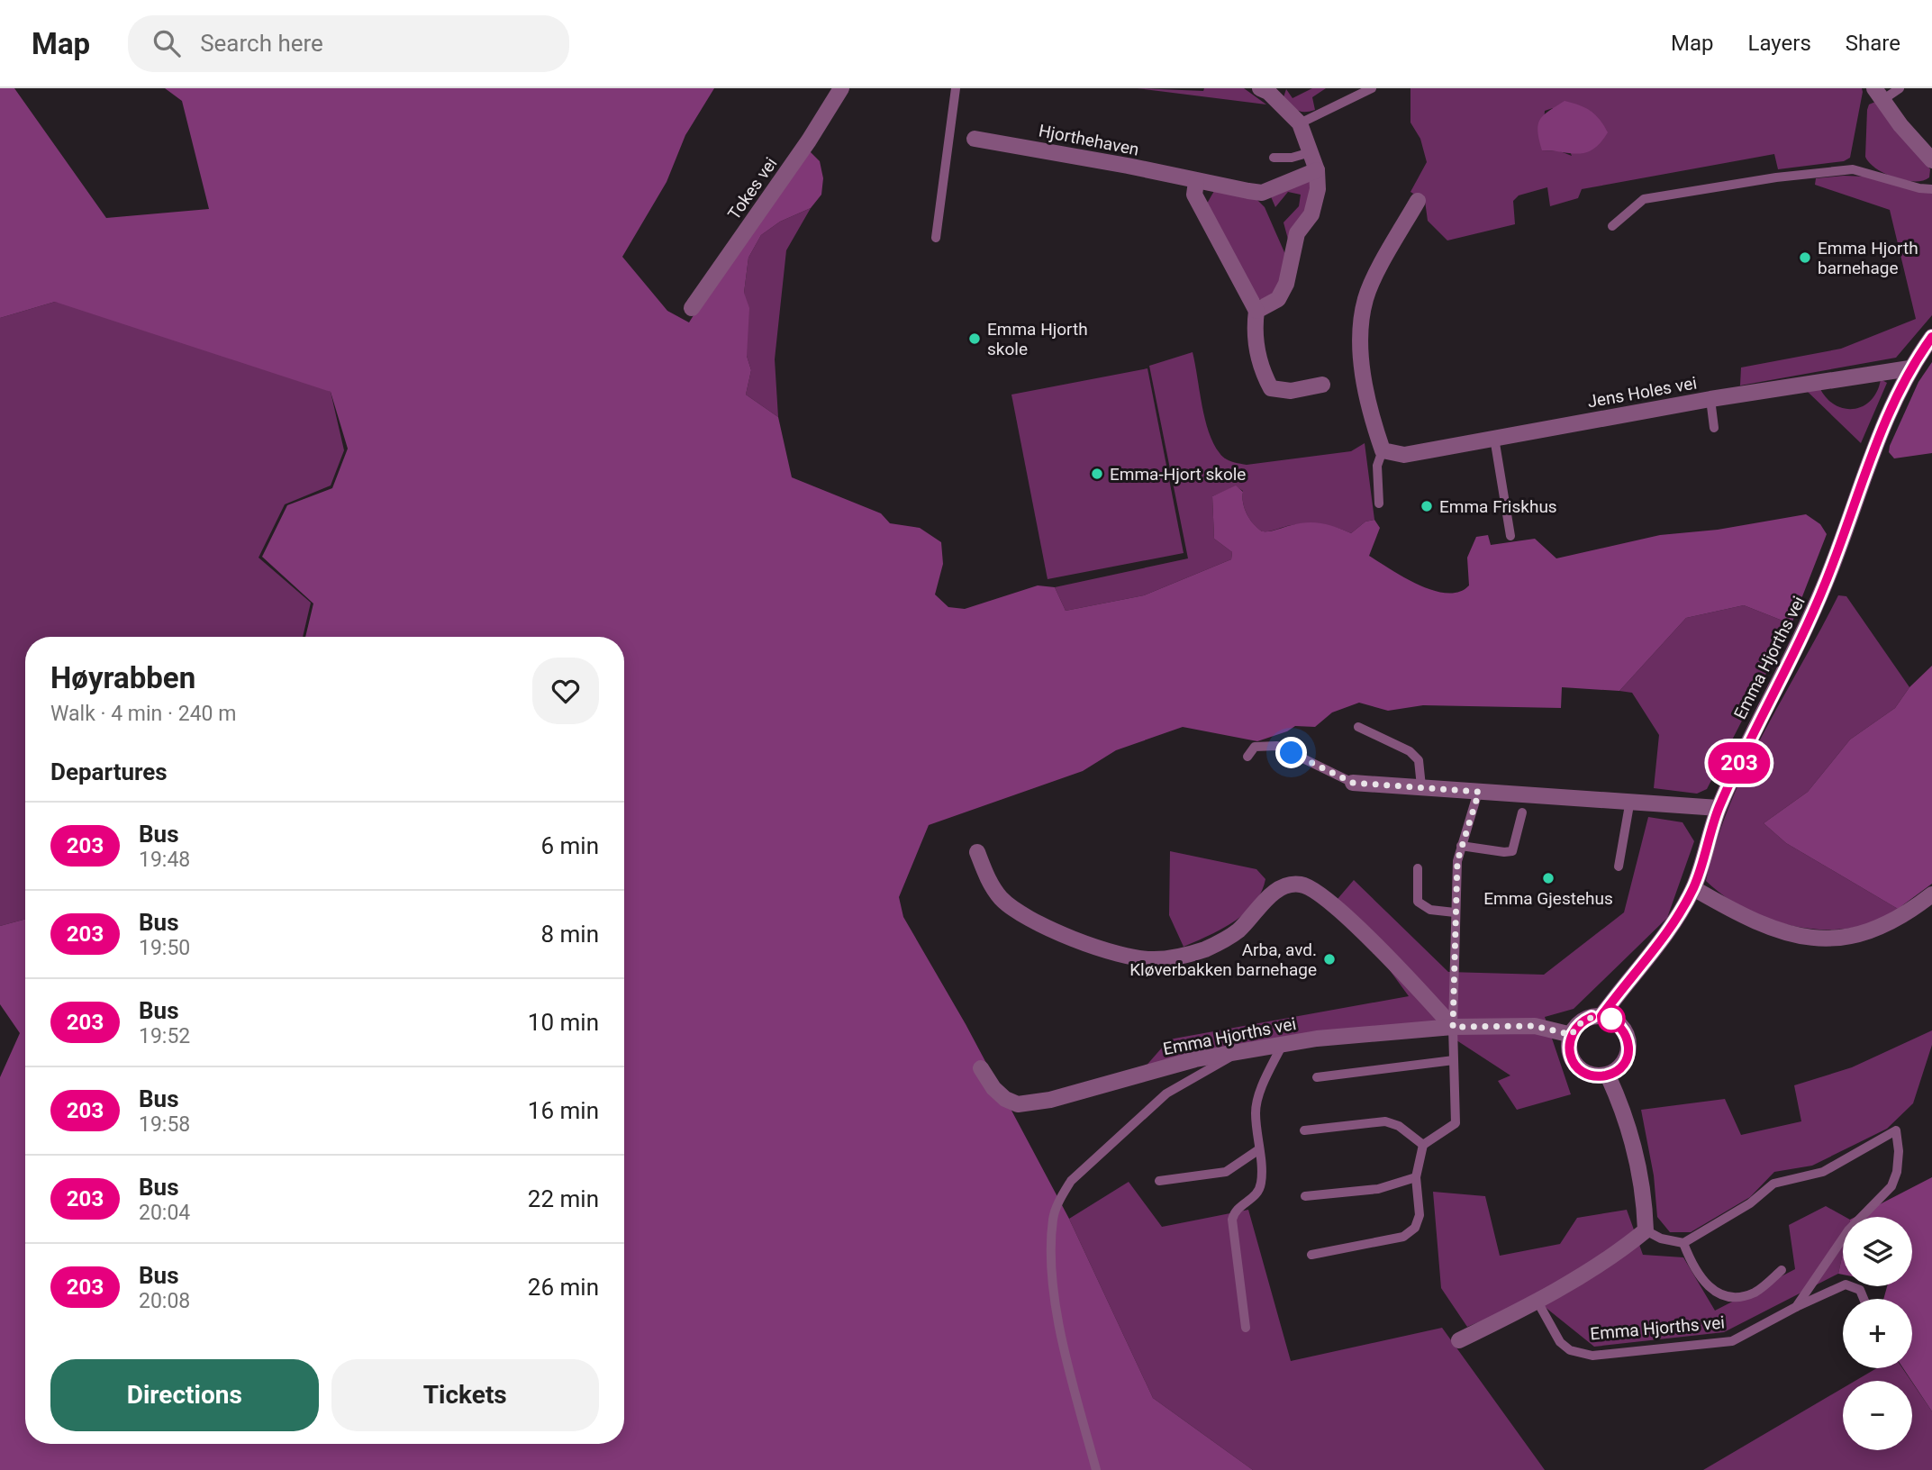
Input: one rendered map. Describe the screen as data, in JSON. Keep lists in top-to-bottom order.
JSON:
{
  "streets": {
    "street": [
      "Hjorthehaven",
      "Tokes vei",
      "Jens Holes vei",
      "Emma Hjorths vei"
    ]
  },
  "crossings": [
    ["Jens Holes vei", "Emma Hjorths vei"]
  ],
  "places": [
    "Emma Hjorth barnehage",
    "Emma Hjorth skole",
    "Emma-Hjort skole",
    "Emma Friskhus",
    "Emma Gjestehus",
    "Arba, avd. Kløverbakken barnehage"
  ],
  "lines": ["bus line 203"],
  "page": {
    "header": "Map",
    "search": "Search here",
    "nav": ["Map", "Layers", "Share"],
    "on_map": "203",
    "heading": [
      ["Høyrabben", "Walk · 4 min · 240 m"],
      "Departures"
    ],
    "list": [
      {
        "mark": "203",
        "name": "Bus",
        "note": "19:48",
        "value": "6 min"
      },
      {
        "mark": "203",
        "name": "Bus",
        "note": "19:50",
        "value": "8 min"
      },
      {
        "mark": "203",
        "name": "Bus",
        "note": "19:52",
        "value": "10 min"
      },
      {
        "mark": "203",
        "name": "Bus",
        "note": "19:58",
        "value": "16 min"
      },
      {
        "mark": "203",
        "name": "Bus",
        "note": "20:04",
        "value": "22 min"
      },
      {
        "mark": "203",
        "name": "Bus",
        "note": "20:08",
        "value": "26 min"
      }
    ],
    "map_buttons": ["+", "−"],
    "buttons": ["Directions", "Tickets"]
  }
}
